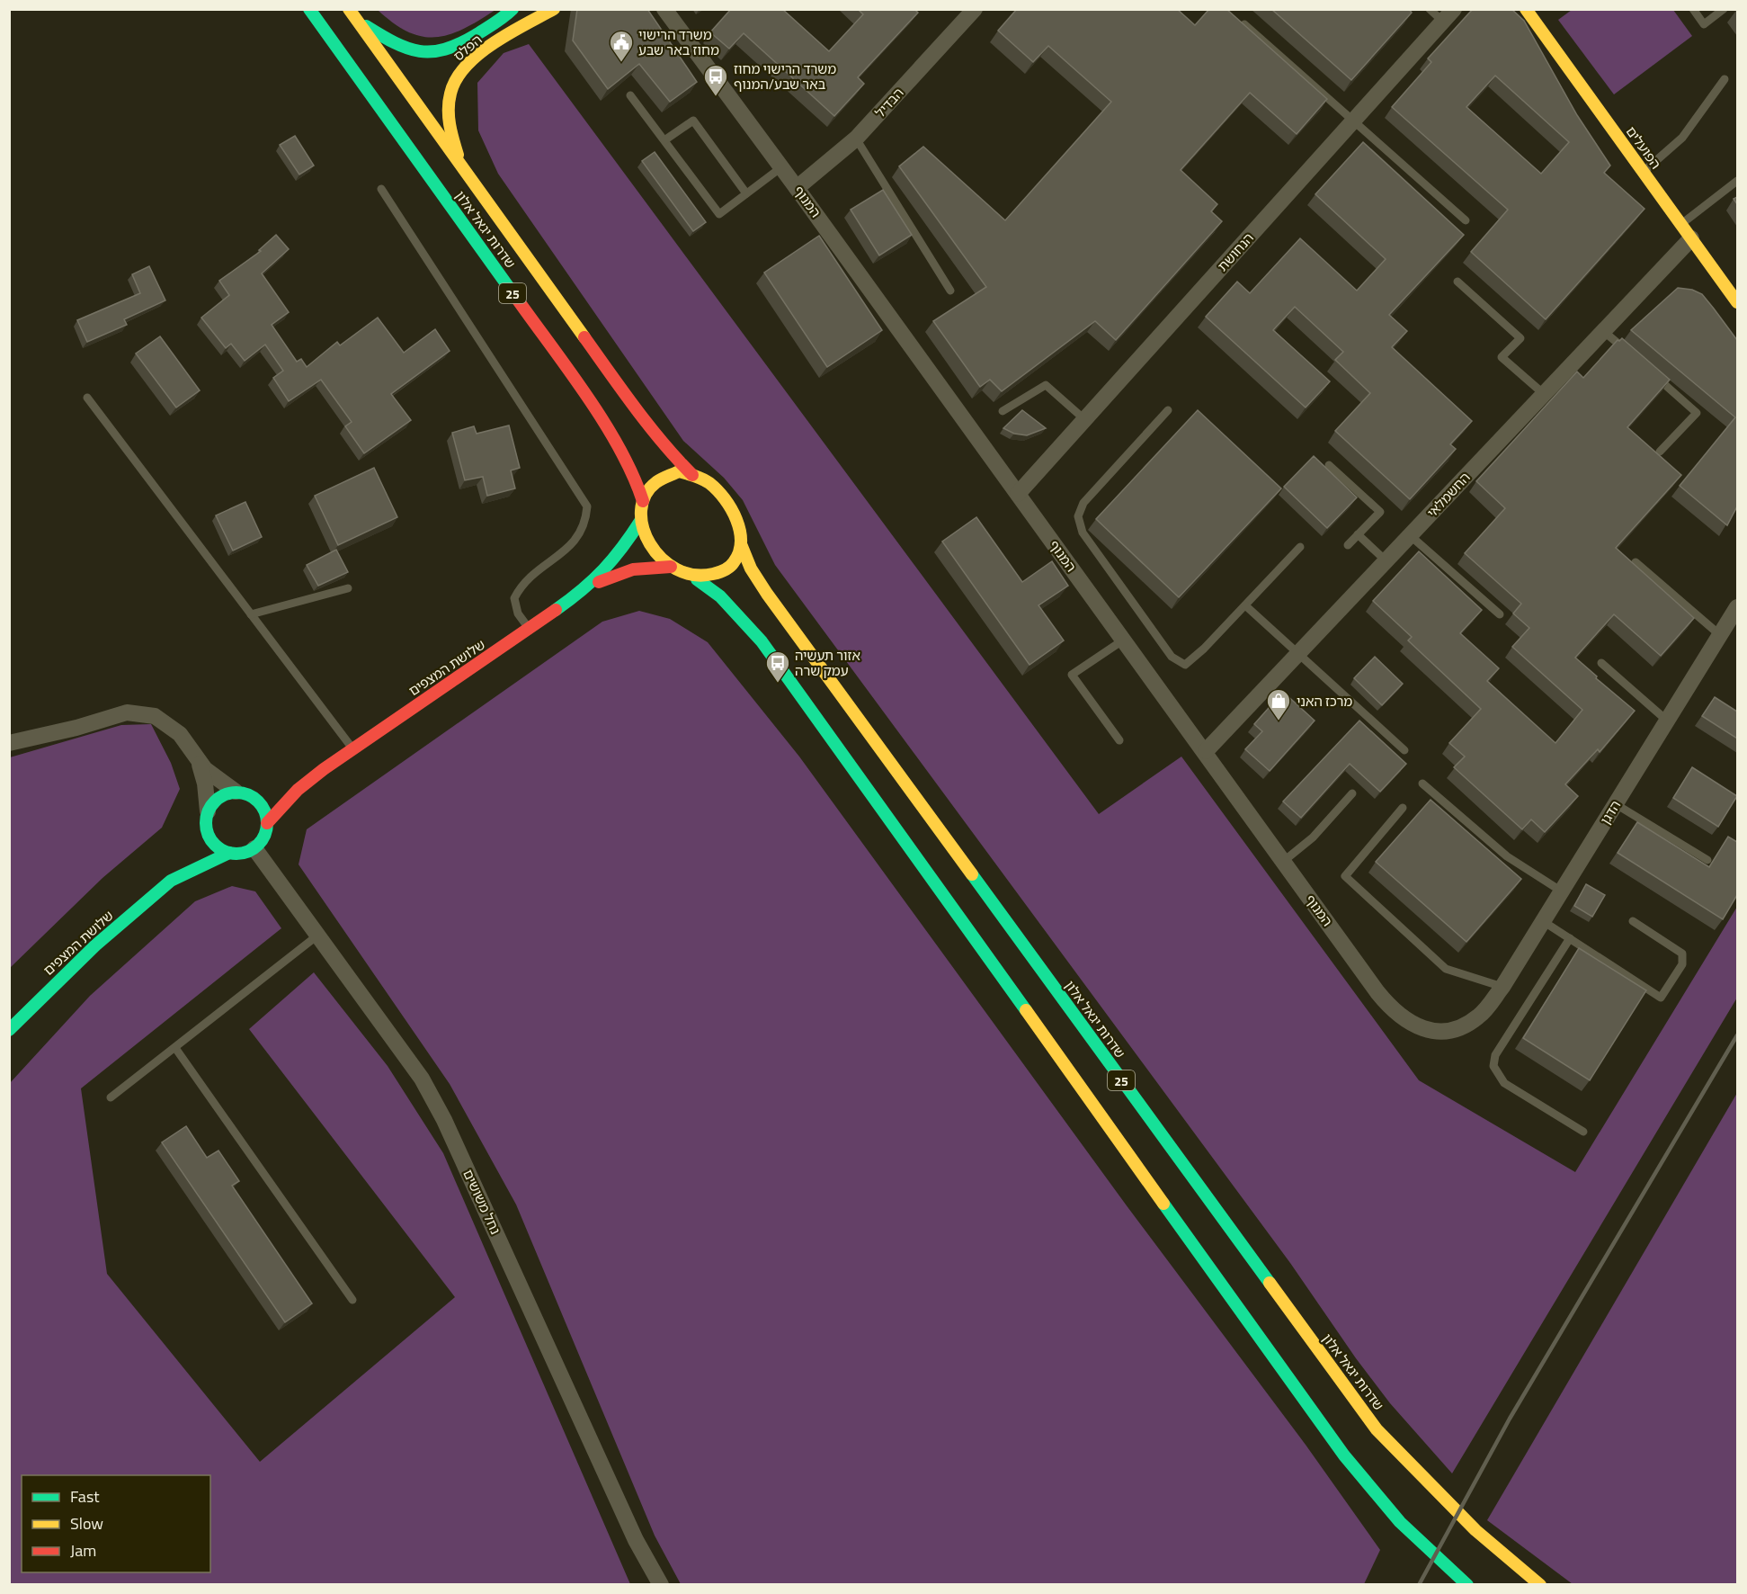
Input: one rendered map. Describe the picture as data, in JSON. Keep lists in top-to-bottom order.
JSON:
{
  "streets": {
    "main road": [
      "הפלס",
      "הפועלים",
      "שדרות יגאל אלון",
      "25",
      "שלושת המצפים"
    ],
    "street": [
      "הבדיל",
      "המנוף",
      "הנחושת",
      "החשמלאי",
      "הדגן",
      "נחל משושים"
    ]
  },
  "crossings": [
    ["הפלס", "שדרות יגאל אלון"],
    ["הבדיל", "המנוף"],
    ["הפועלים", "החשמלאי"],
    ["המנוף", "הנחושת"],
    ["המנוף", "החשמלאי"],
    ["המנוף", "הדגן"],
    ["שדרות יגאל אלון", "25"],
    ["שדרות יגאל אלון", "שלושת המצפים"],
    ["25", "שלושת המצפים"],
    ["שלושת המצפים", "נחל משושים"]
  ],
  "places": {
    "public building": ["משרד הרישוי מחוז באר שבע"],
    "bus stop": ["משרד הרישוי מחוז באר שבע/המנוף", "אזור תעשיה עמק שרה"],
    "shop": ["מרכז האני"]
  },
  "legend": ["Fast", "Slow", "Jam"]
}
